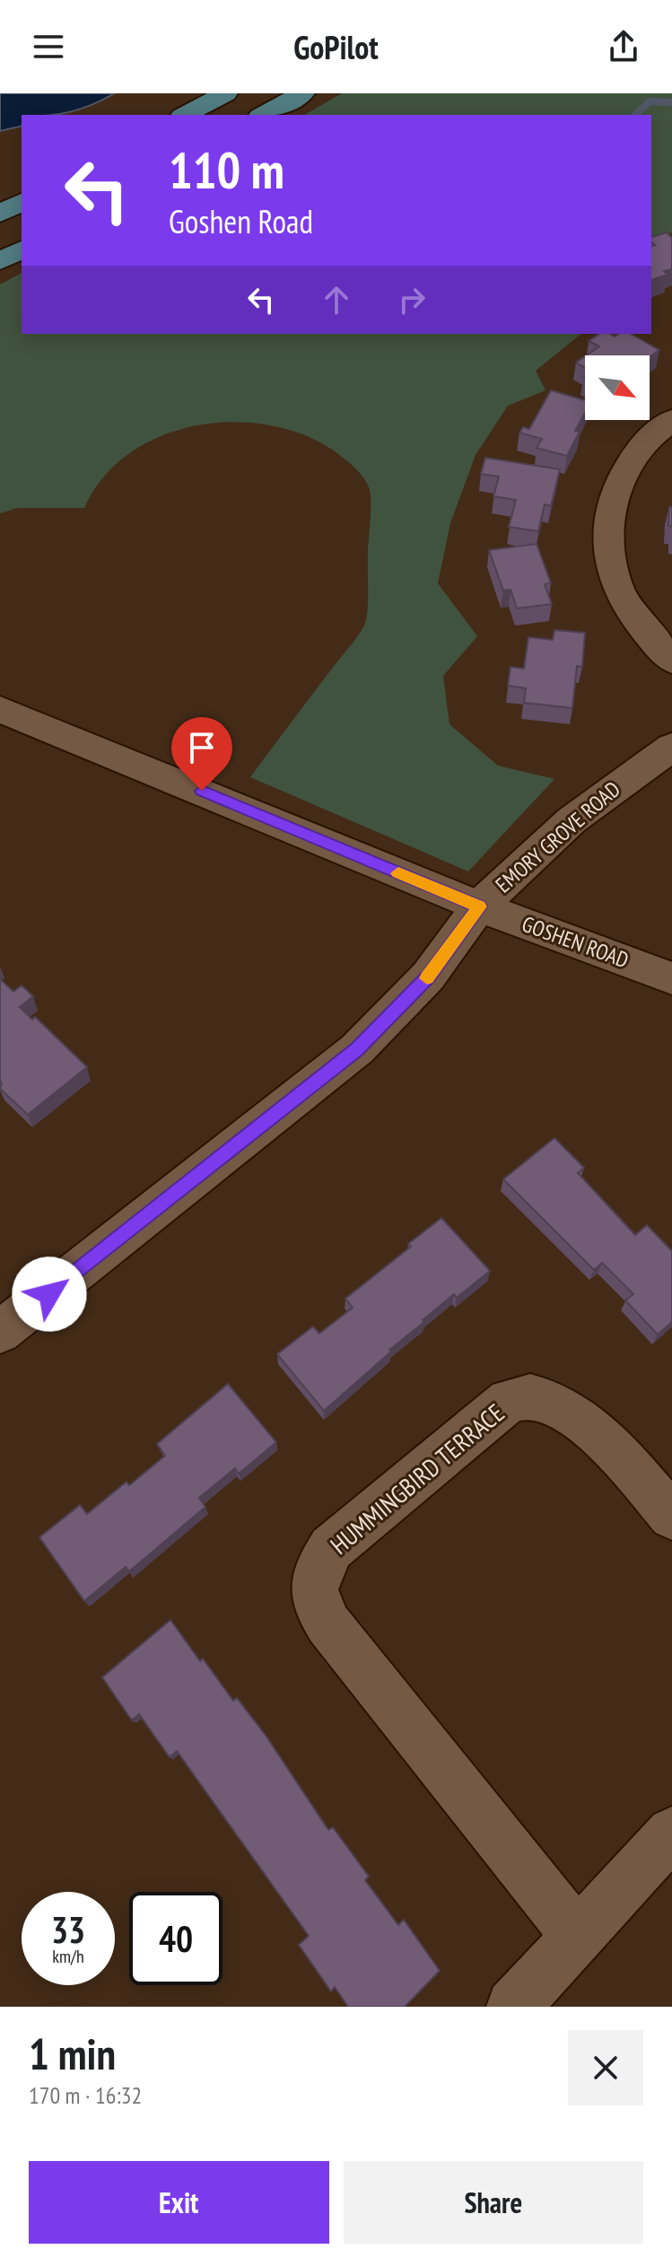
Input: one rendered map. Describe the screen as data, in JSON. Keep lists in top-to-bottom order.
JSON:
{
  "streets": {
    "street": ["EMORY GROVE ROAD", "GOSHEN ROAD", "HUMMINGBIRD TERRACE"]
  },
  "crossings": [
    ["EMORY GROVE ROAD", "GOSHEN ROAD"]
  ],
  "north": "bottom right",
  "page": {
    "header": "GoPilot",
    "turn": ["110 m", "Goshen Road"],
    "speed": "33 km/h",
    "limit": "40",
    "heading": ["1 min", "170 m · 16:32"],
    "buttons": ["Exit", "Share"]
  }
}
